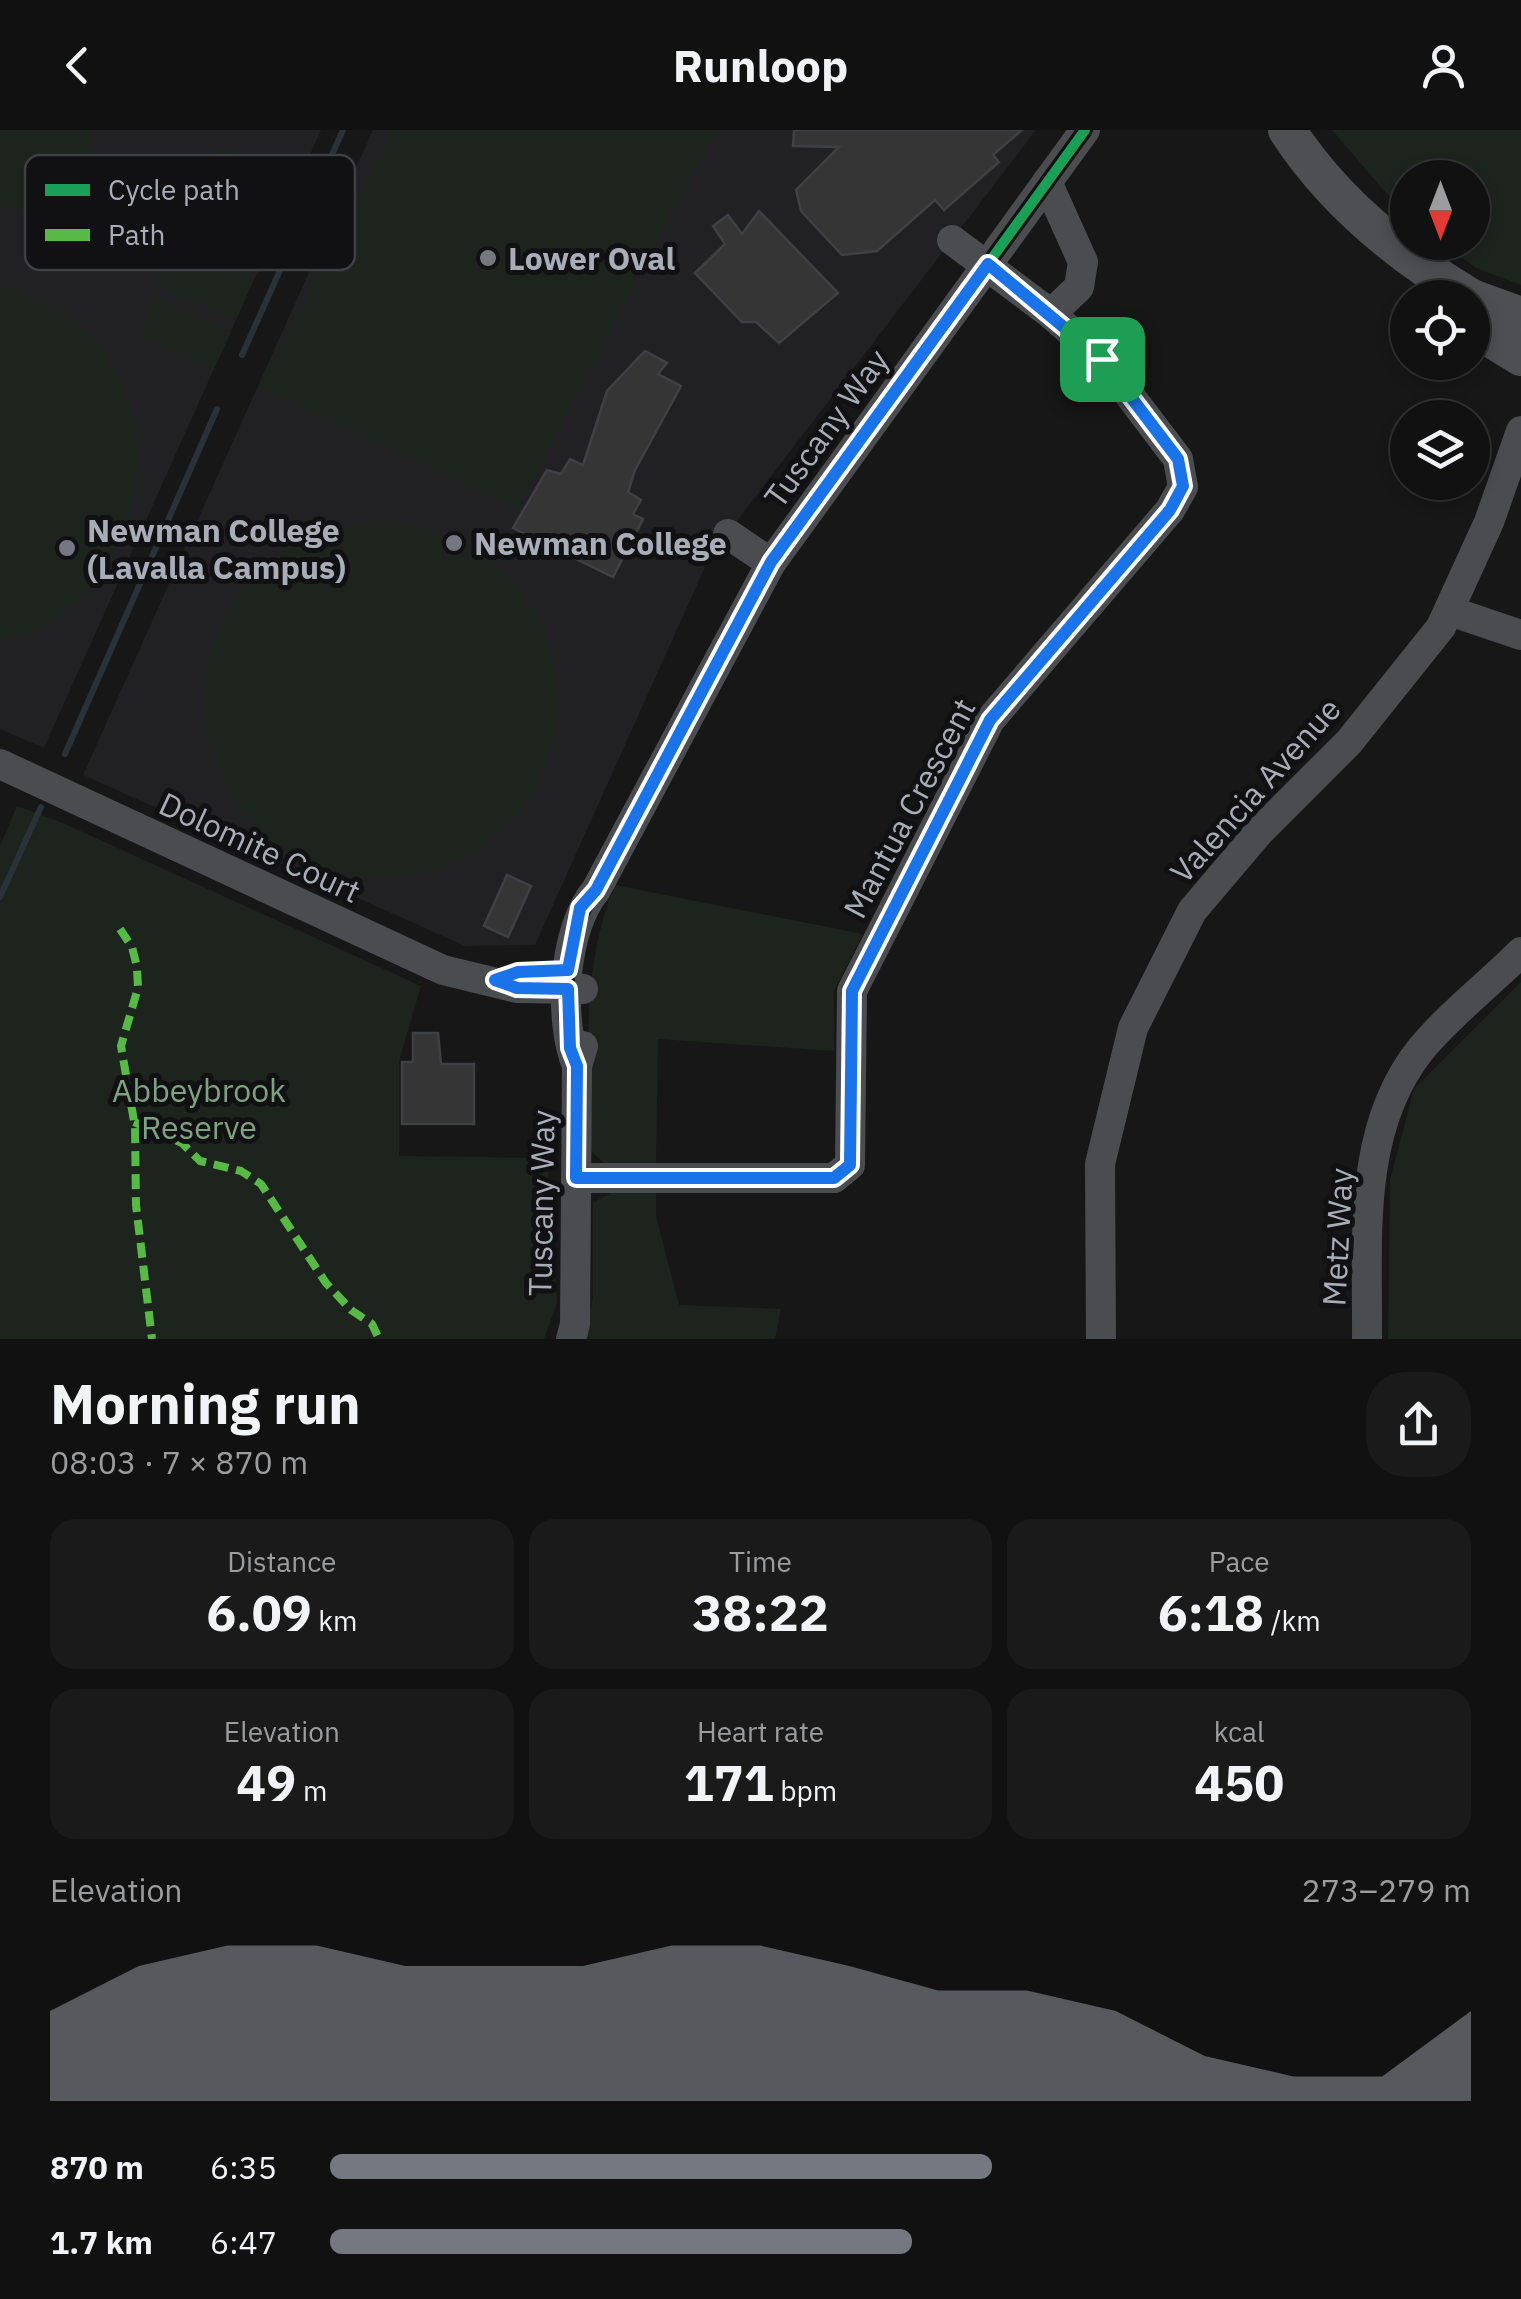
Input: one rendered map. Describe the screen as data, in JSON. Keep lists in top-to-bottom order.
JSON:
{
  "streets": {
    "street": [
      "Tuscany Way",
      "Valencia Avenue",
      "Mantua Crescent",
      "Dolomite Court",
      "Metz Way"
    ]
  },
  "crossings": [
    ["Tuscany Way", "Mantua Crescent"],
    ["Tuscany Way", "Dolomite Court"]
  ],
  "parks": ["Abbeybrook Reserve"],
  "places": ["Lower Oval", "Newman College", "Newman College (Lavalla Campus)"],
  "legend": ["Cycle path", "Path"],
  "north": "bottom",
  "page": {
    "header": "Runloop",
    "heading": ["Morning run", "08:03 · 7 × 870 m"],
    "stats": [
      ["Distance", "6.09 km"],
      ["Time", "38:22"],
      ["Pace", "6:18 /km"],
      ["Elevation", "49 m"],
      ["Heart rate", "171 bpm"],
      ["kcal", "450"]
    ],
    "chart": ["Elevation", "273–279 m"],
    "list": [
      {
        "name": "870 m",
        "note": "6:35"
      },
      {
        "name": "1.7 km",
        "note": "6:47"
      }
    ]
  }
}
